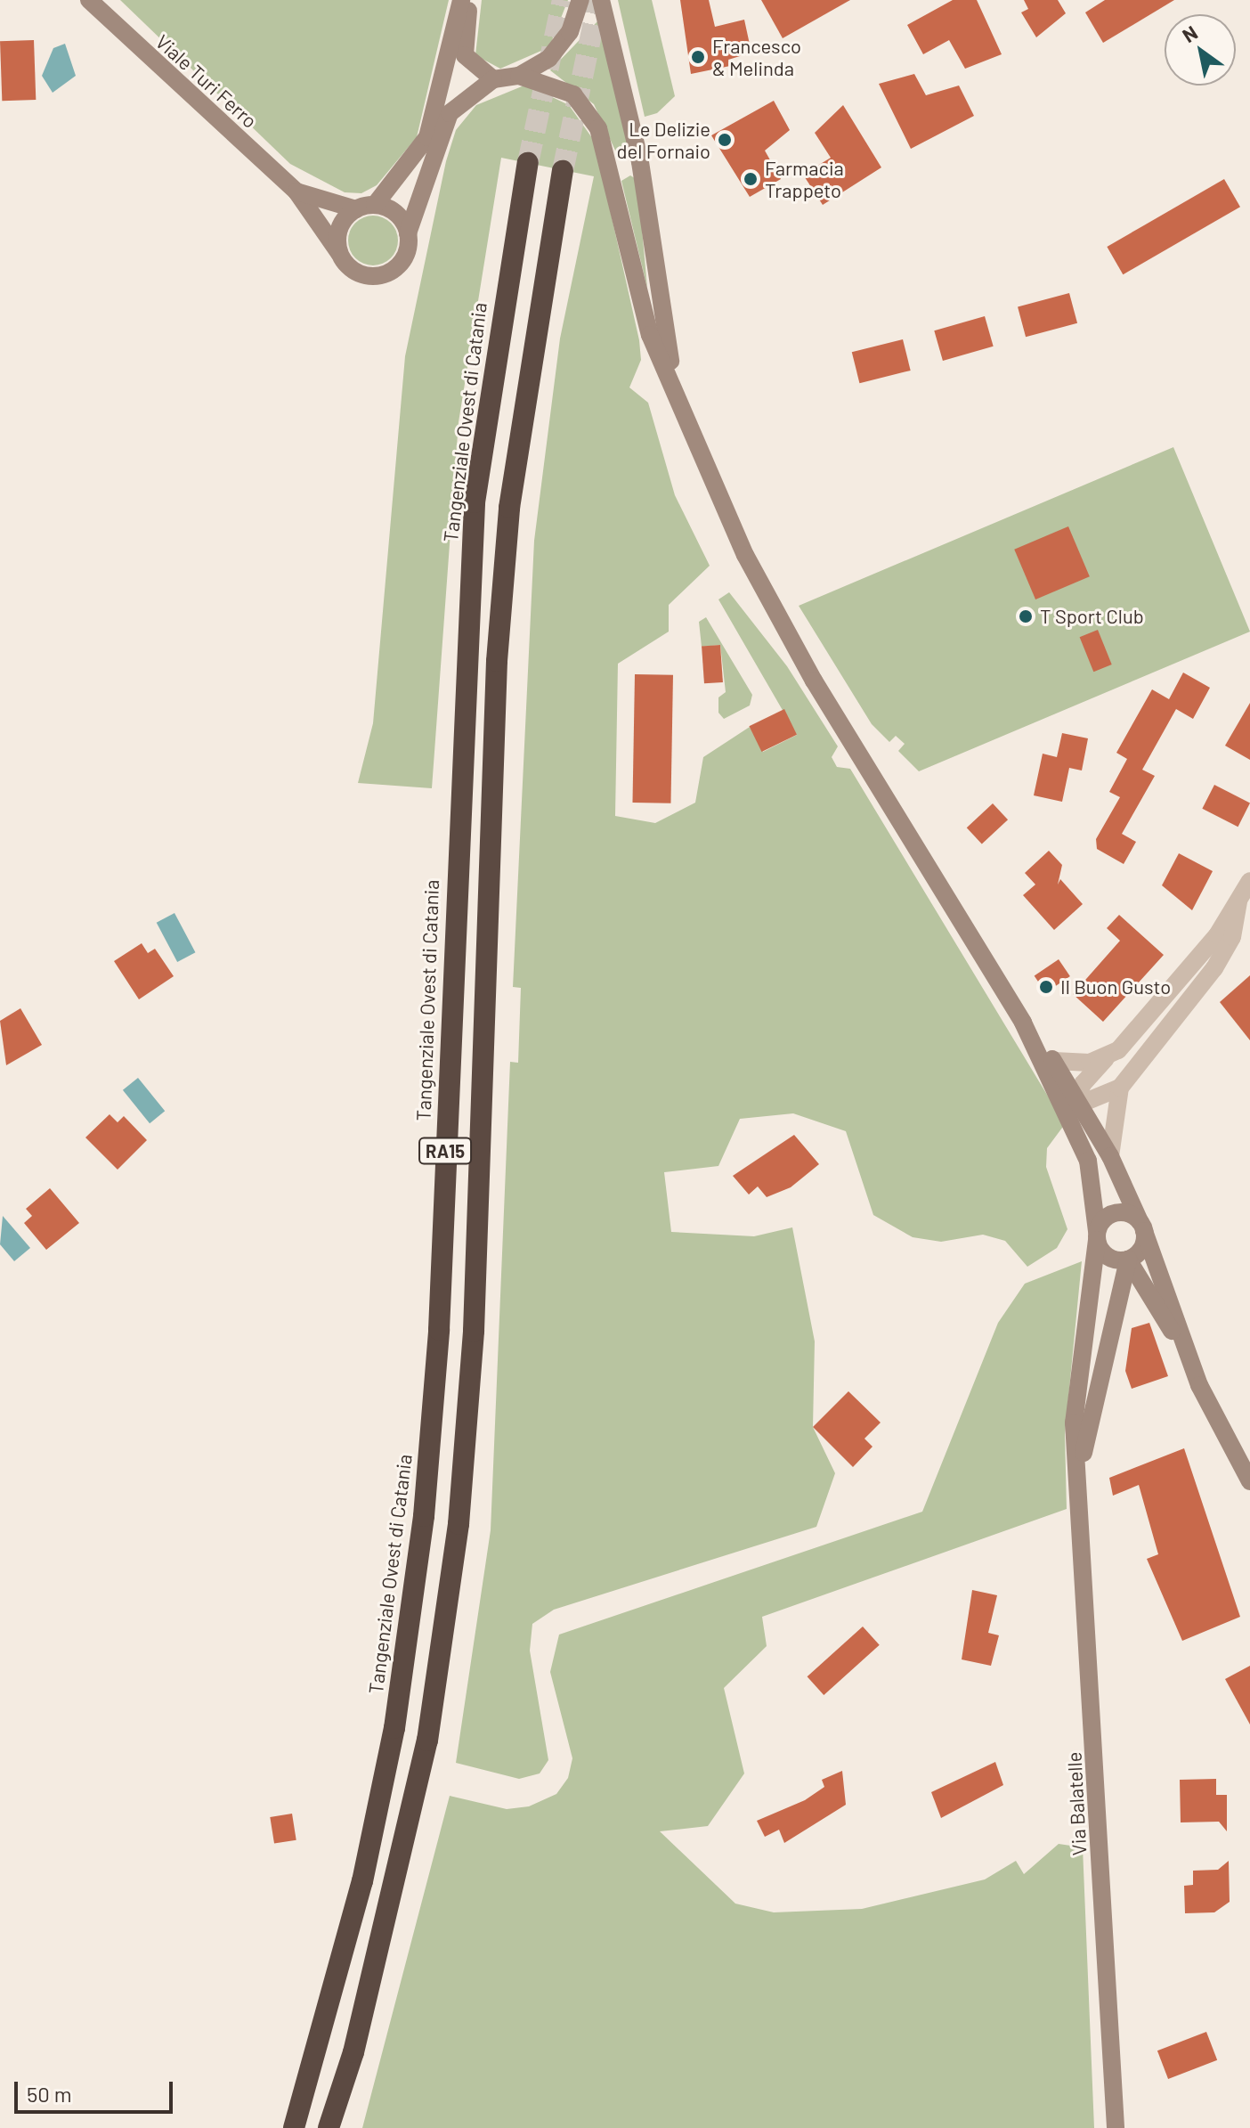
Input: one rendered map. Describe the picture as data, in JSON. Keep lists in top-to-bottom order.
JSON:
{
  "streets": {
    "highway": ["Tangenziale Ovest di Catania", "RA15"],
    "main road": ["Viale Turi Ferro", "Via Balatelle"]
  },
  "places": [
    "Francesco & Melinda",
    "Le Delizie del Fornaio",
    "Farmacia Trappeto",
    "T Sport Club",
    "Il Buon Gusto"
  ],
  "scale_bar": "50 m",
  "north": "top left"
}
